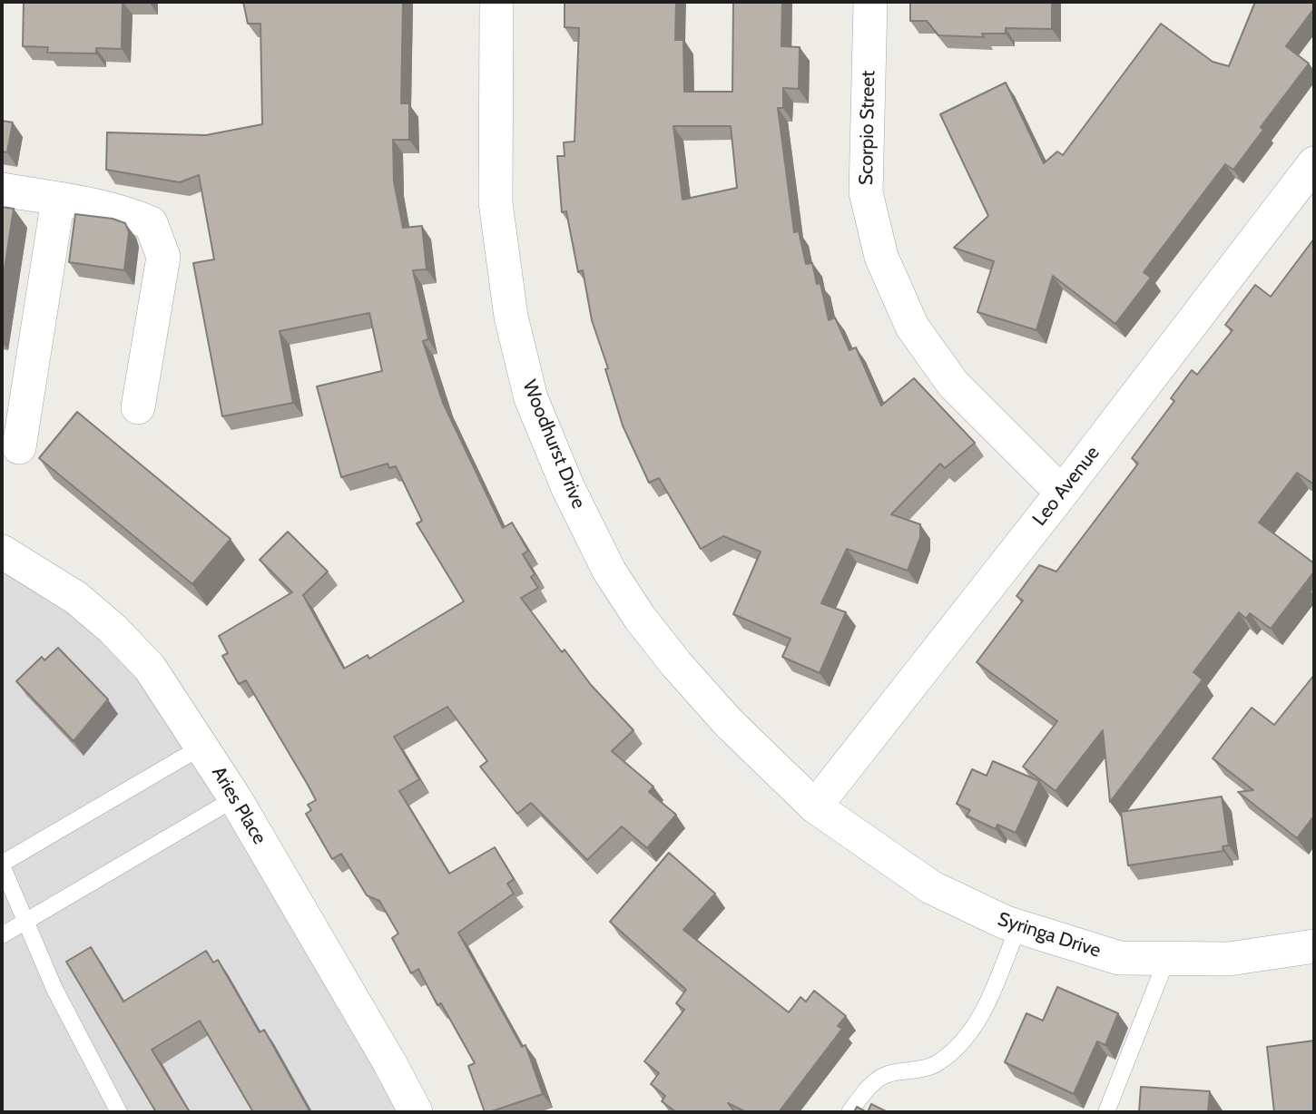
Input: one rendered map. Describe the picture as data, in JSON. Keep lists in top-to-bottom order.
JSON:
{
  "streets": {
    "street": [
      "Scorpio Street",
      "Woodhurst Drive",
      "Leo Avenue",
      "Aries Place",
      "Syringa Drive"
    ]
  },
  "crossings": [
    ["Scorpio Street", "Leo Avenue"],
    ["Woodhurst Drive", "Leo Avenue"],
    ["Woodhurst Drive", "Syringa Drive"],
    ["Leo Avenue", "Syringa Drive"]
  ]
}
